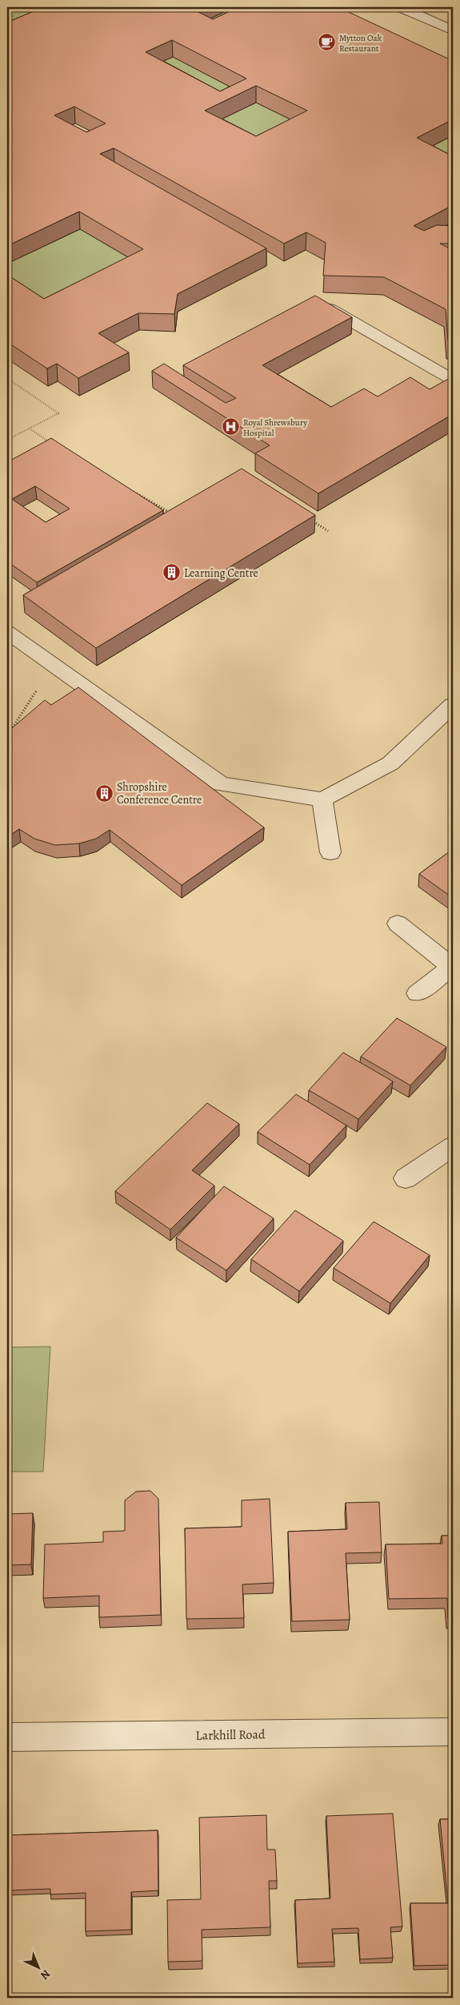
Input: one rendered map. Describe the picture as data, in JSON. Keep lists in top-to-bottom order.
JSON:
{
  "streets": {
    "street": ["Larkhill Road"]
  },
  "places": {
    "cafe": ["Mytton Oak Restaurant"],
    "hospital": ["Royal Shrewsbury Hospital"],
    "building": ["Learning Centre", "Shropshire Conference Centre"]
  },
  "north": "bottom right"
}
